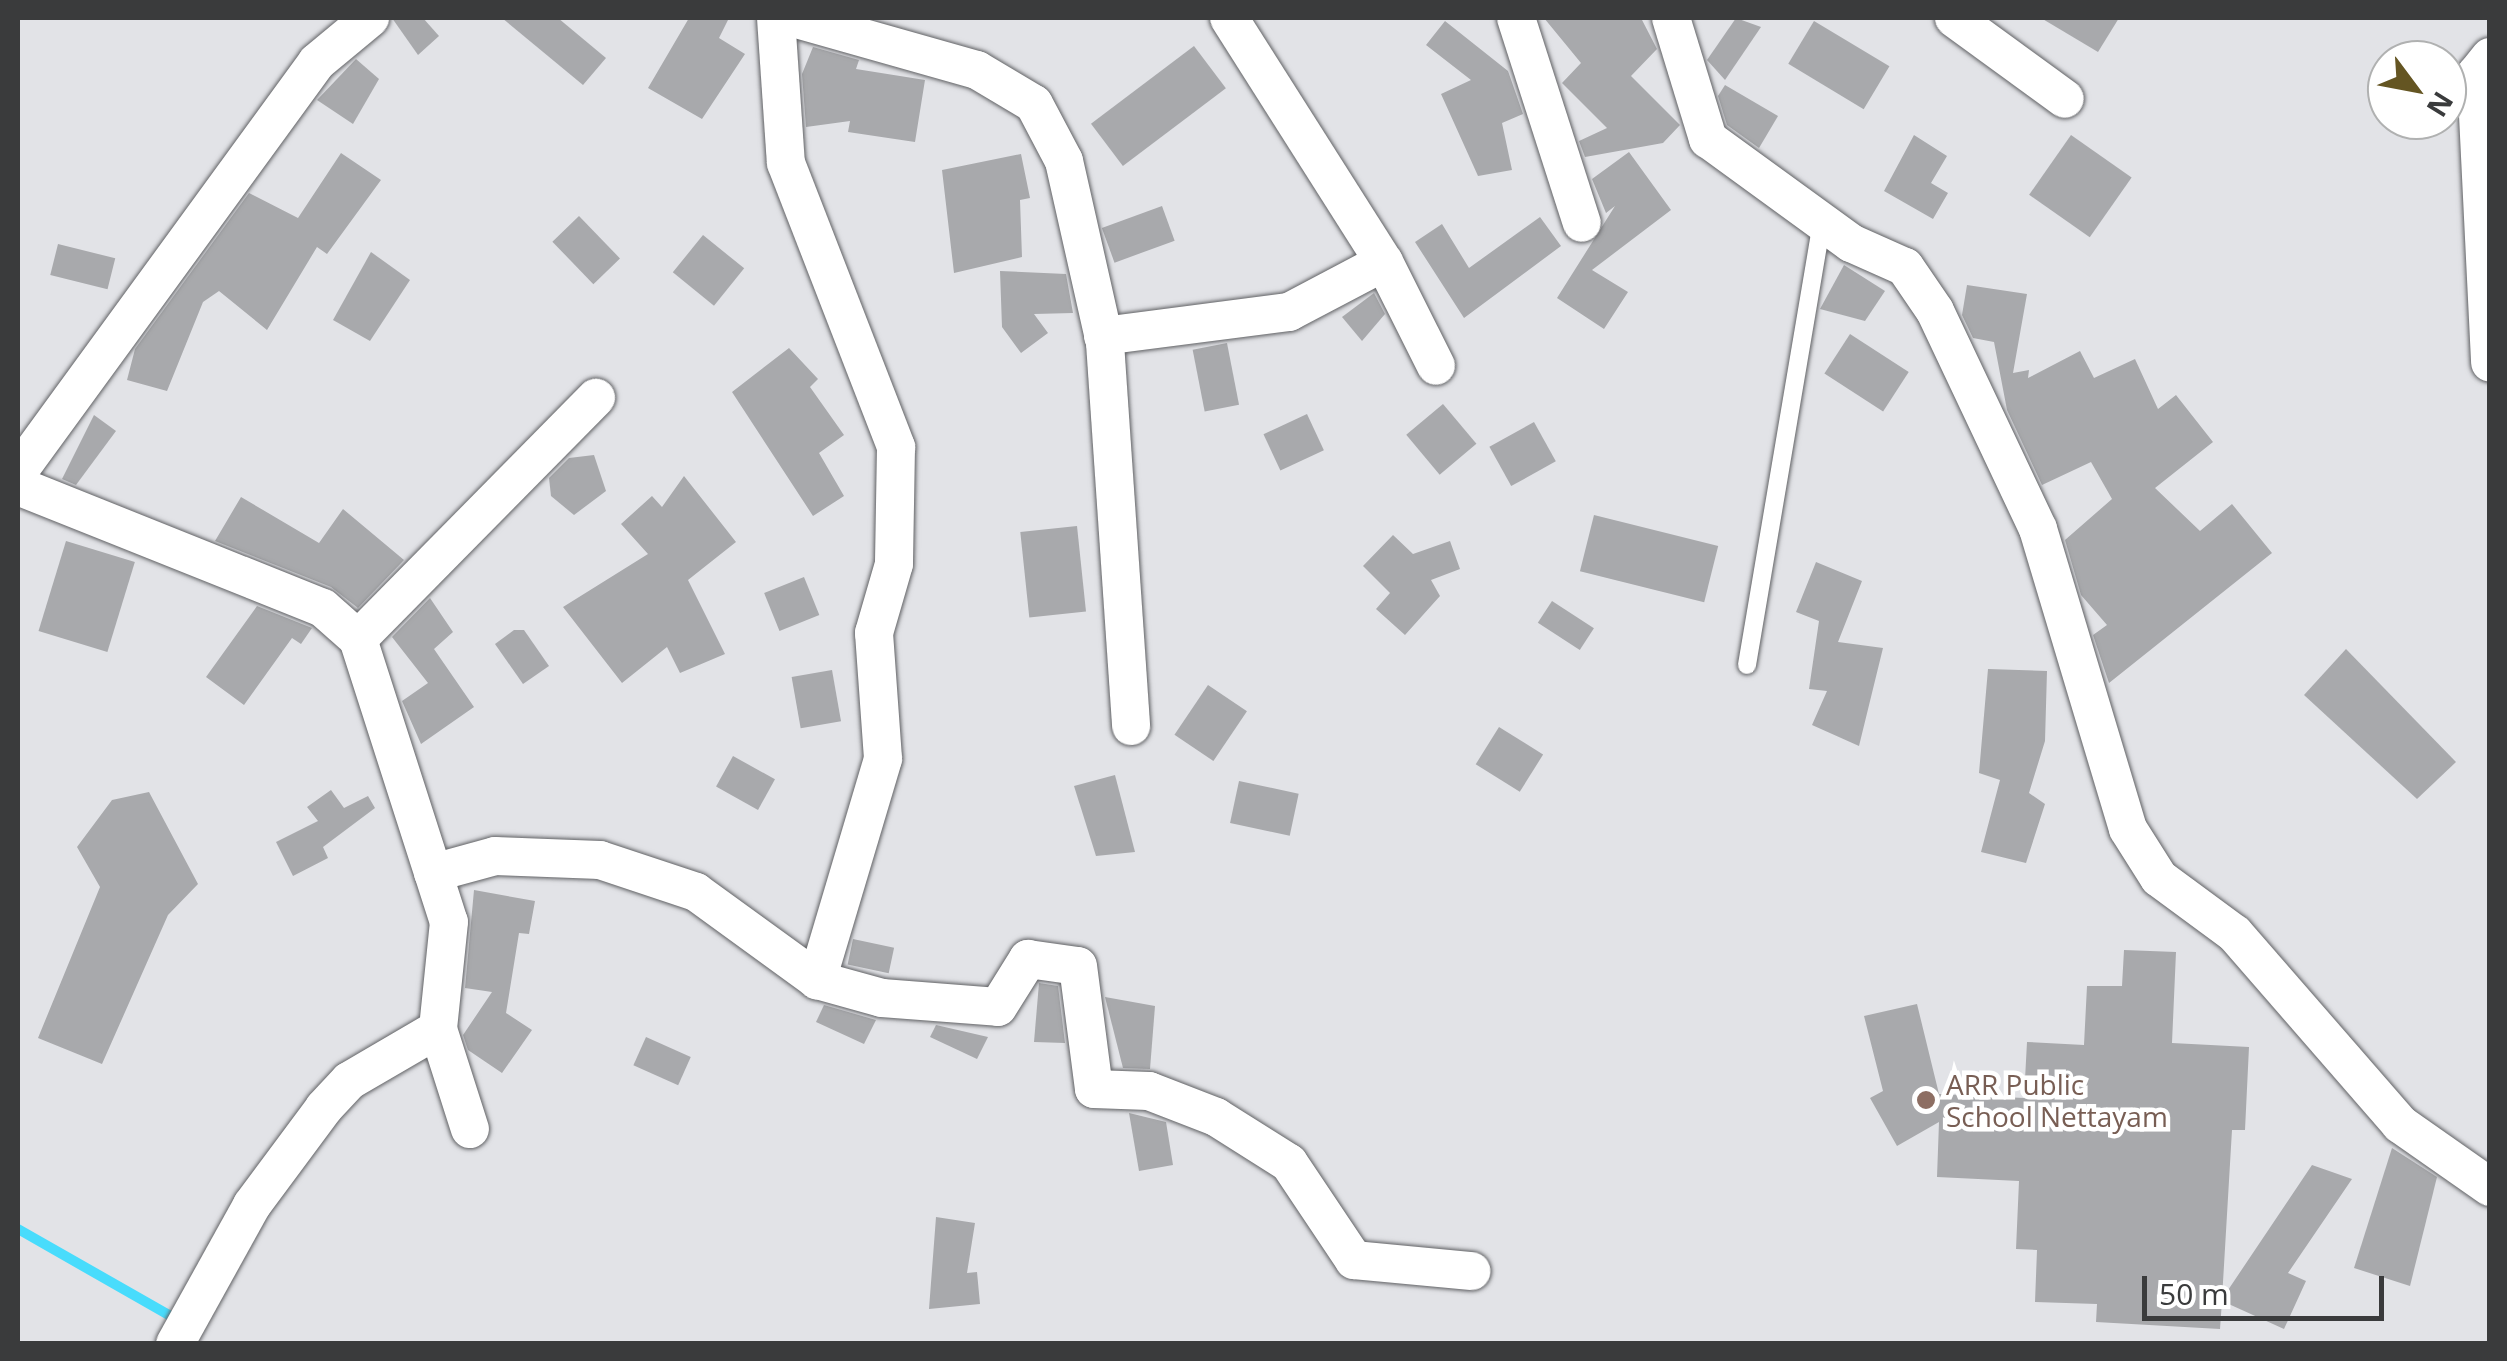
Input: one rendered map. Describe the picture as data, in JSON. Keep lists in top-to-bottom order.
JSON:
{
  "places": ["ARR Public School Nettayam"],
  "scale_bar": "50 m",
  "north": "bottom right"
}
